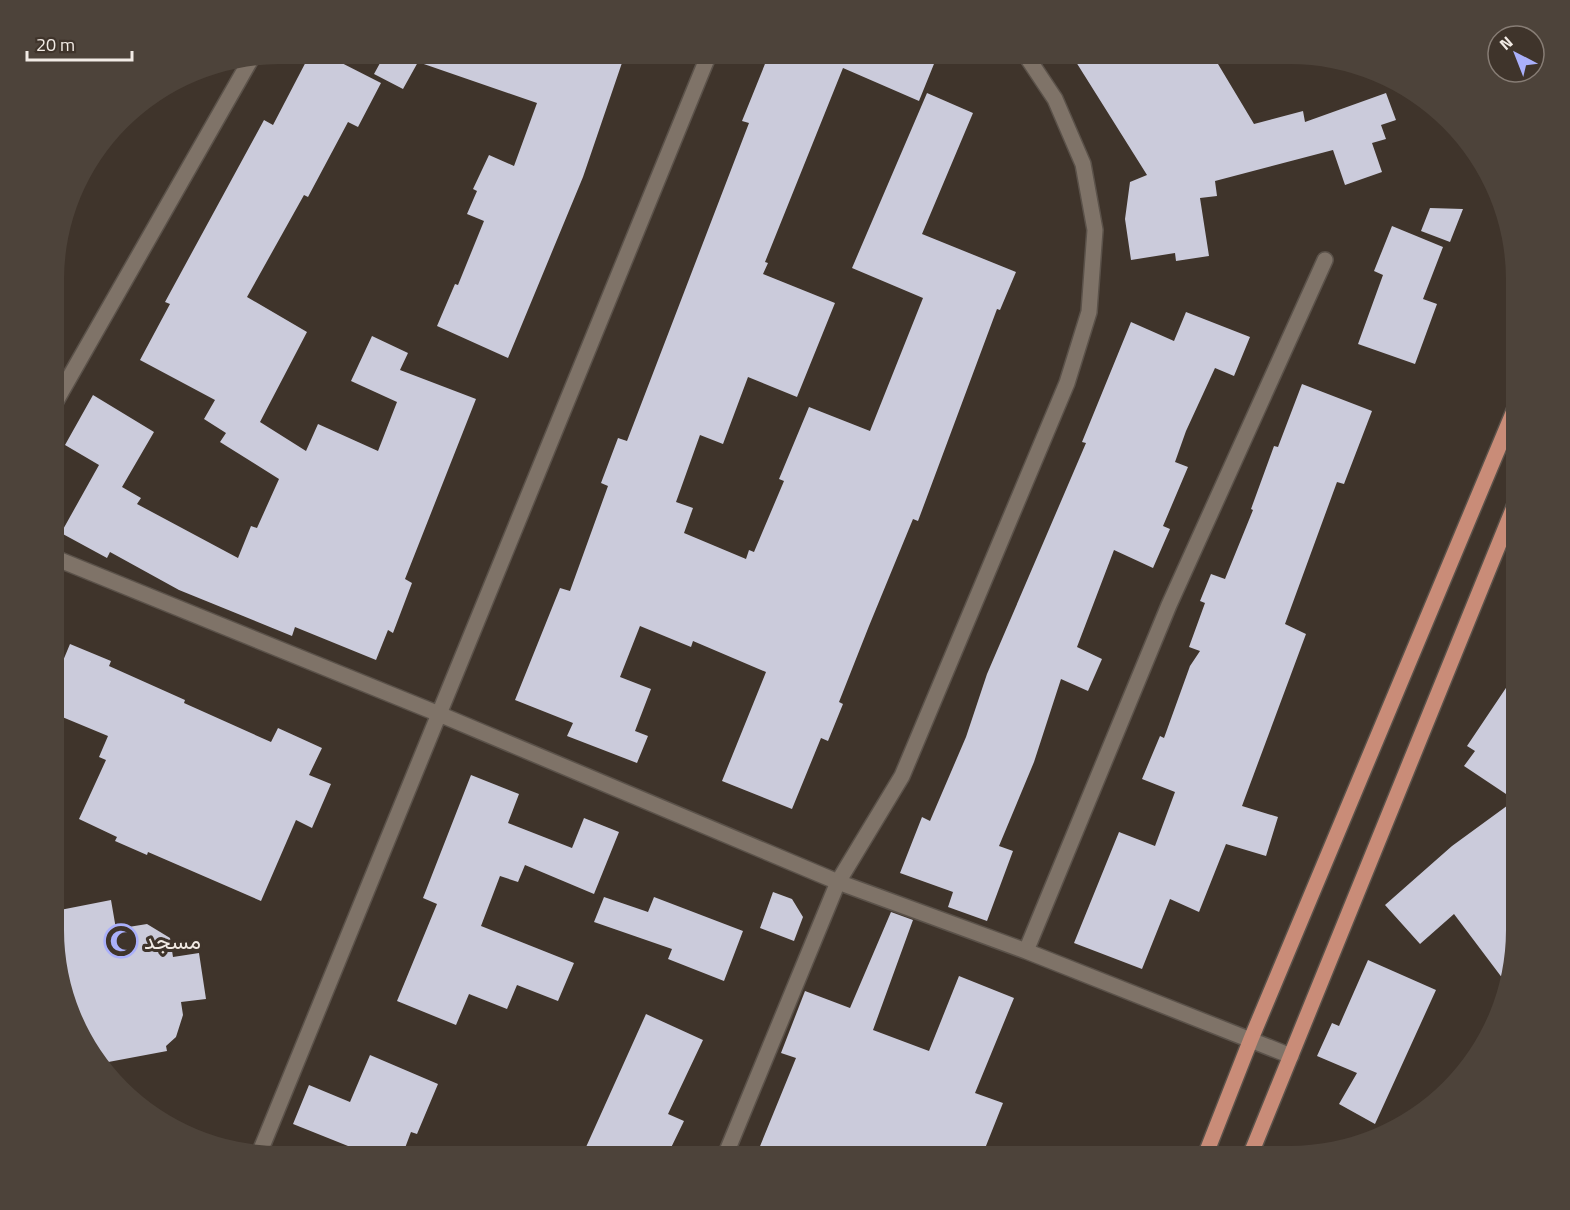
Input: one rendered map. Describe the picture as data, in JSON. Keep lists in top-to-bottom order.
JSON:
{
  "places": {
    "mosque": ["مسجد"]
  },
  "scale_bar": "20 m",
  "north": "top left"
}
